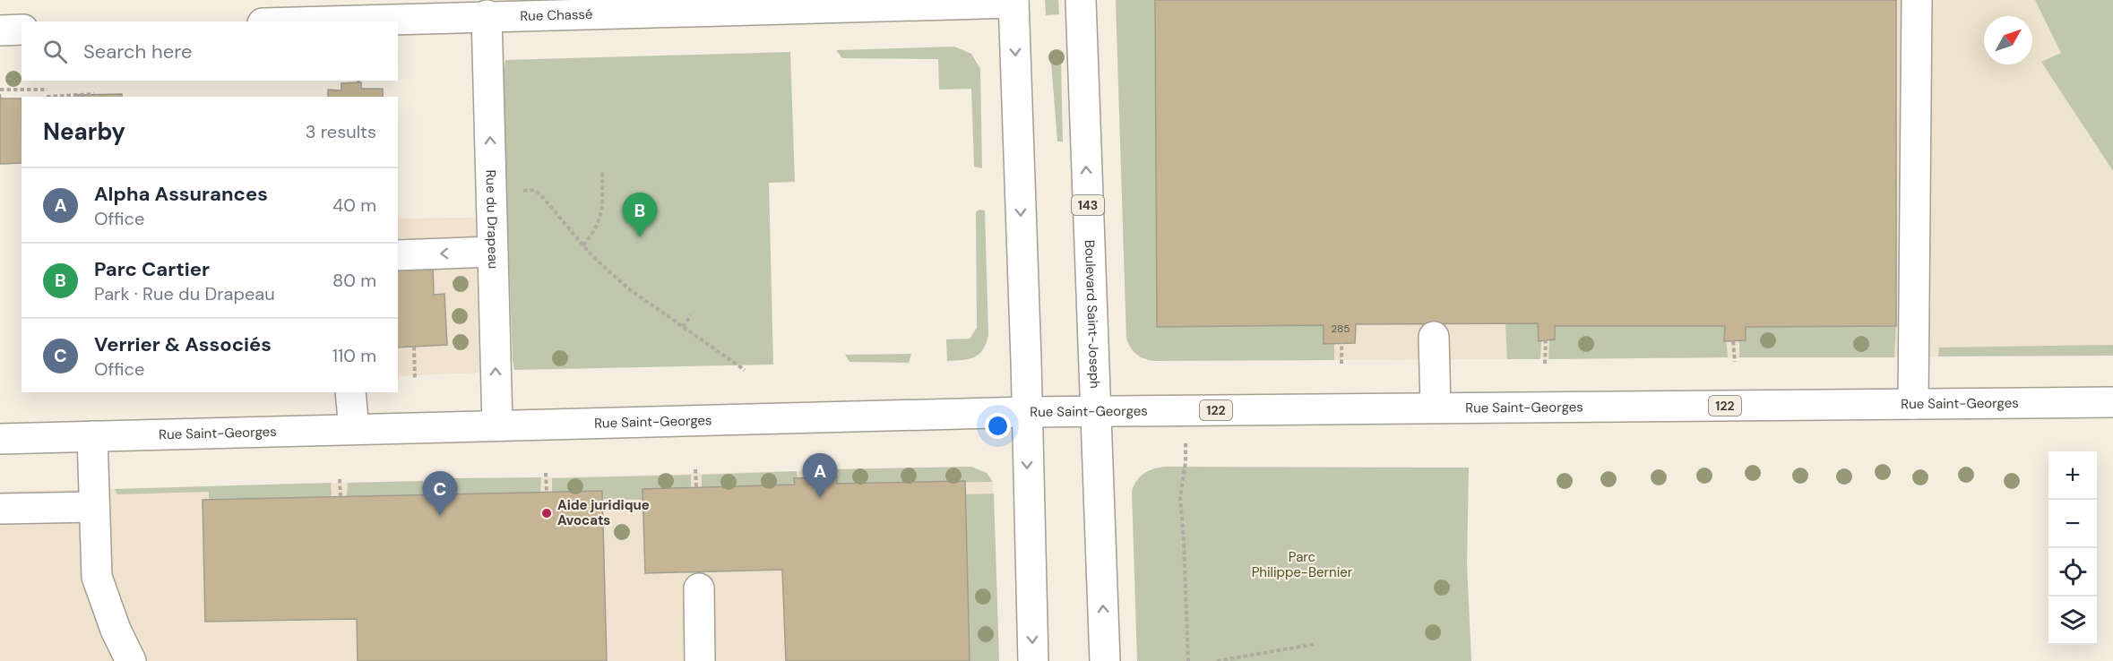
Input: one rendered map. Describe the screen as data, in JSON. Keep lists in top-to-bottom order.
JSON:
{
  "streets": {
    "main road": [
      "Rue Chassé",
      "143",
      "Rue du Drapeau",
      "Boulevard Saint-Joseph",
      "Rue Saint-Georges",
      "122"
    ]
  },
  "crossings": [
    ["Rue Chassé", "Rue du Drapeau"],
    ["Rue du Drapeau", "Rue Saint-Georges"],
    ["Boulevard Saint-Joseph", "Rue Saint-Georges"]
  ],
  "one_way": ["Rue du Drapeau"],
  "parks": ["Parc Philippe-Bernier"],
  "places": ["Aide juridique Avocats"],
  "house_numbers": ["285"],
  "north": "top right",
  "page": {
    "search": "Search here",
    "heading": ["Nearby", "3 results"],
    "list": [
      {
        "mark": "A",
        "name": "Alpha Assurances",
        "note": "Office",
        "value": "40 m"
      },
      {
        "mark": "B",
        "name": "Parc Cartier",
        "note": "Park · Rue du Drapeau",
        "value": "80 m"
      },
      {
        "mark": "C",
        "name": "Verrier & Associés",
        "note": "Office",
        "value": "110 m"
      }
    ],
    "pins": ["B", "A", "C"],
    "map_buttons": ["+", "−"]
  }
}
